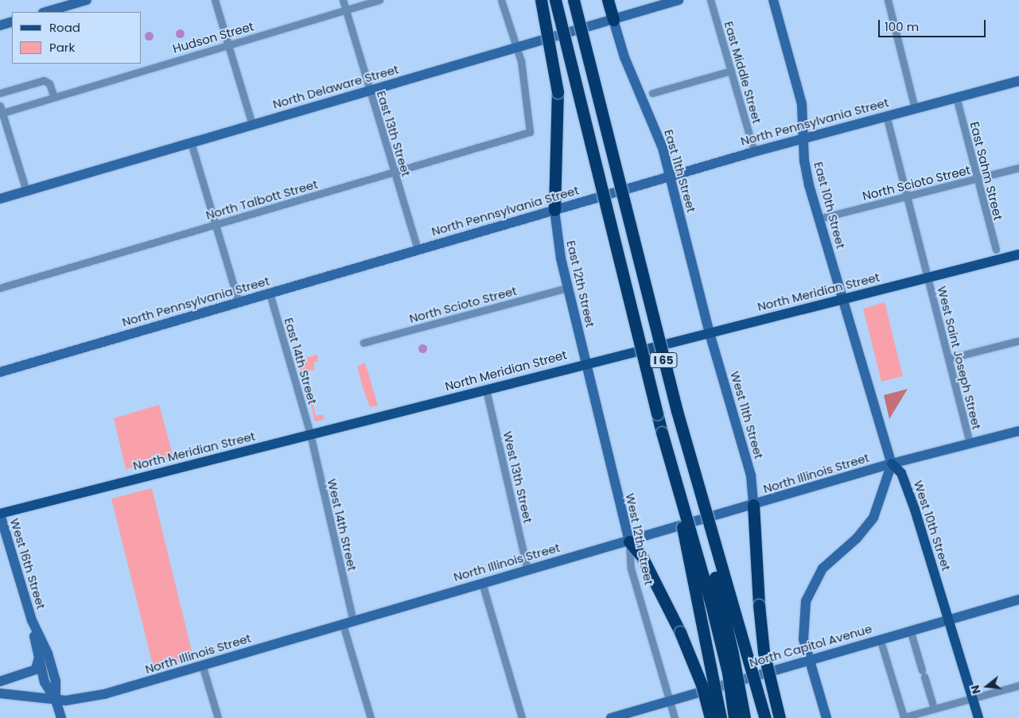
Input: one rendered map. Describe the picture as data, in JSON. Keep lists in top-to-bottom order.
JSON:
{
  "streets": {
    "highway": ["I 65"],
    "main road": [
      "North Delaware Street",
      "North Pennsylvania Street",
      "East 11th Street",
      "East 10th Street",
      "East 12th Street",
      "North Meridian Street",
      "West 11th Street",
      "North Illinois Street",
      "West 10th Street",
      "West 12th Street",
      "West 16th Street",
      "North Capitol Avenue"
    ],
    "street": [
      "Hudson Street",
      "East Middle Street",
      "East 13th Street",
      "East Sahm Street",
      "North Scioto Street",
      "North Talbott Street",
      "West Saint Joseph Street",
      "East 14th Street",
      "West 13th Street",
      "West 14th Street"
    ]
  },
  "crossings": [
    ["Hudson Street", "East 13th Street"],
    ["East Middle Street", "North Pennsylvania Street"],
    ["North Delaware Street", "East 13th Street"],
    ["North Delaware Street", "East 11th Street"],
    ["North Delaware Street", "North Talbott Street"],
    ["North Pennsylvania Street", "East 13th Street"],
    ["North Pennsylvania Street", "East 11th Street"],
    ["North Pennsylvania Street", "East Sahm Street"],
    ["North Pennsylvania Street", "East 10th Street"],
    ["North Pennsylvania Street", "East 12th Street"],
    ["North Pennsylvania Street", "West Saint Joseph Street"],
    ["North Pennsylvania Street", "East 14th Street"],
    ["East 13th Street", "North Talbott Street"],
    ["East 11th Street", "North Meridian Street"],
    ["East 11th Street", "West 11th Street"],
    ["East Sahm Street", "North Scioto Street"],
    ["North Scioto Street", "East 10th Street"],
    ["North Scioto Street", "East 12th Street"],
    ["North Scioto Street", "West Saint Joseph Street"],
    ["East 10th Street", "North Meridian Street"],
    ["East 10th Street", "West 10th Street"],
    ["East 12th Street", "North Meridian Street"],
    ["East 12th Street", "West 12th Street"],
    ["North Meridian Street", "West Saint Joseph Street"],
    ["North Meridian Street", "East 14th Street"],
    ["North Meridian Street", "West 11th Street"],
    ["North Meridian Street", "West 13th Street"],
    ["North Meridian Street", "West 14th Street"],
    ["North Meridian Street", "West 10th Street"],
    ["North Meridian Street", "West 12th Street"],
    ["North Meridian Street", "West 16th Street"],
    ["West Saint Joseph Street", "North Illinois Street"],
    ["East 14th Street", "West 14th Street"],
    ["West 11th Street", "North Illinois Street"],
    ["North Illinois Street", "West 13th Street"],
    ["North Illinois Street", "West 14th Street"],
    ["North Illinois Street", "West 10th Street"],
    ["North Illinois Street", "West 12th Street"],
    ["North Illinois Street", "West 16th Street"],
    ["West 10th Street", "North Capitol Avenue"],
    ["West 12th Street", "North Capitol Avenue"]
  ],
  "legend": ["Road", "Park"],
  "scale_bar": "100 m",
  "north": "left"
}
